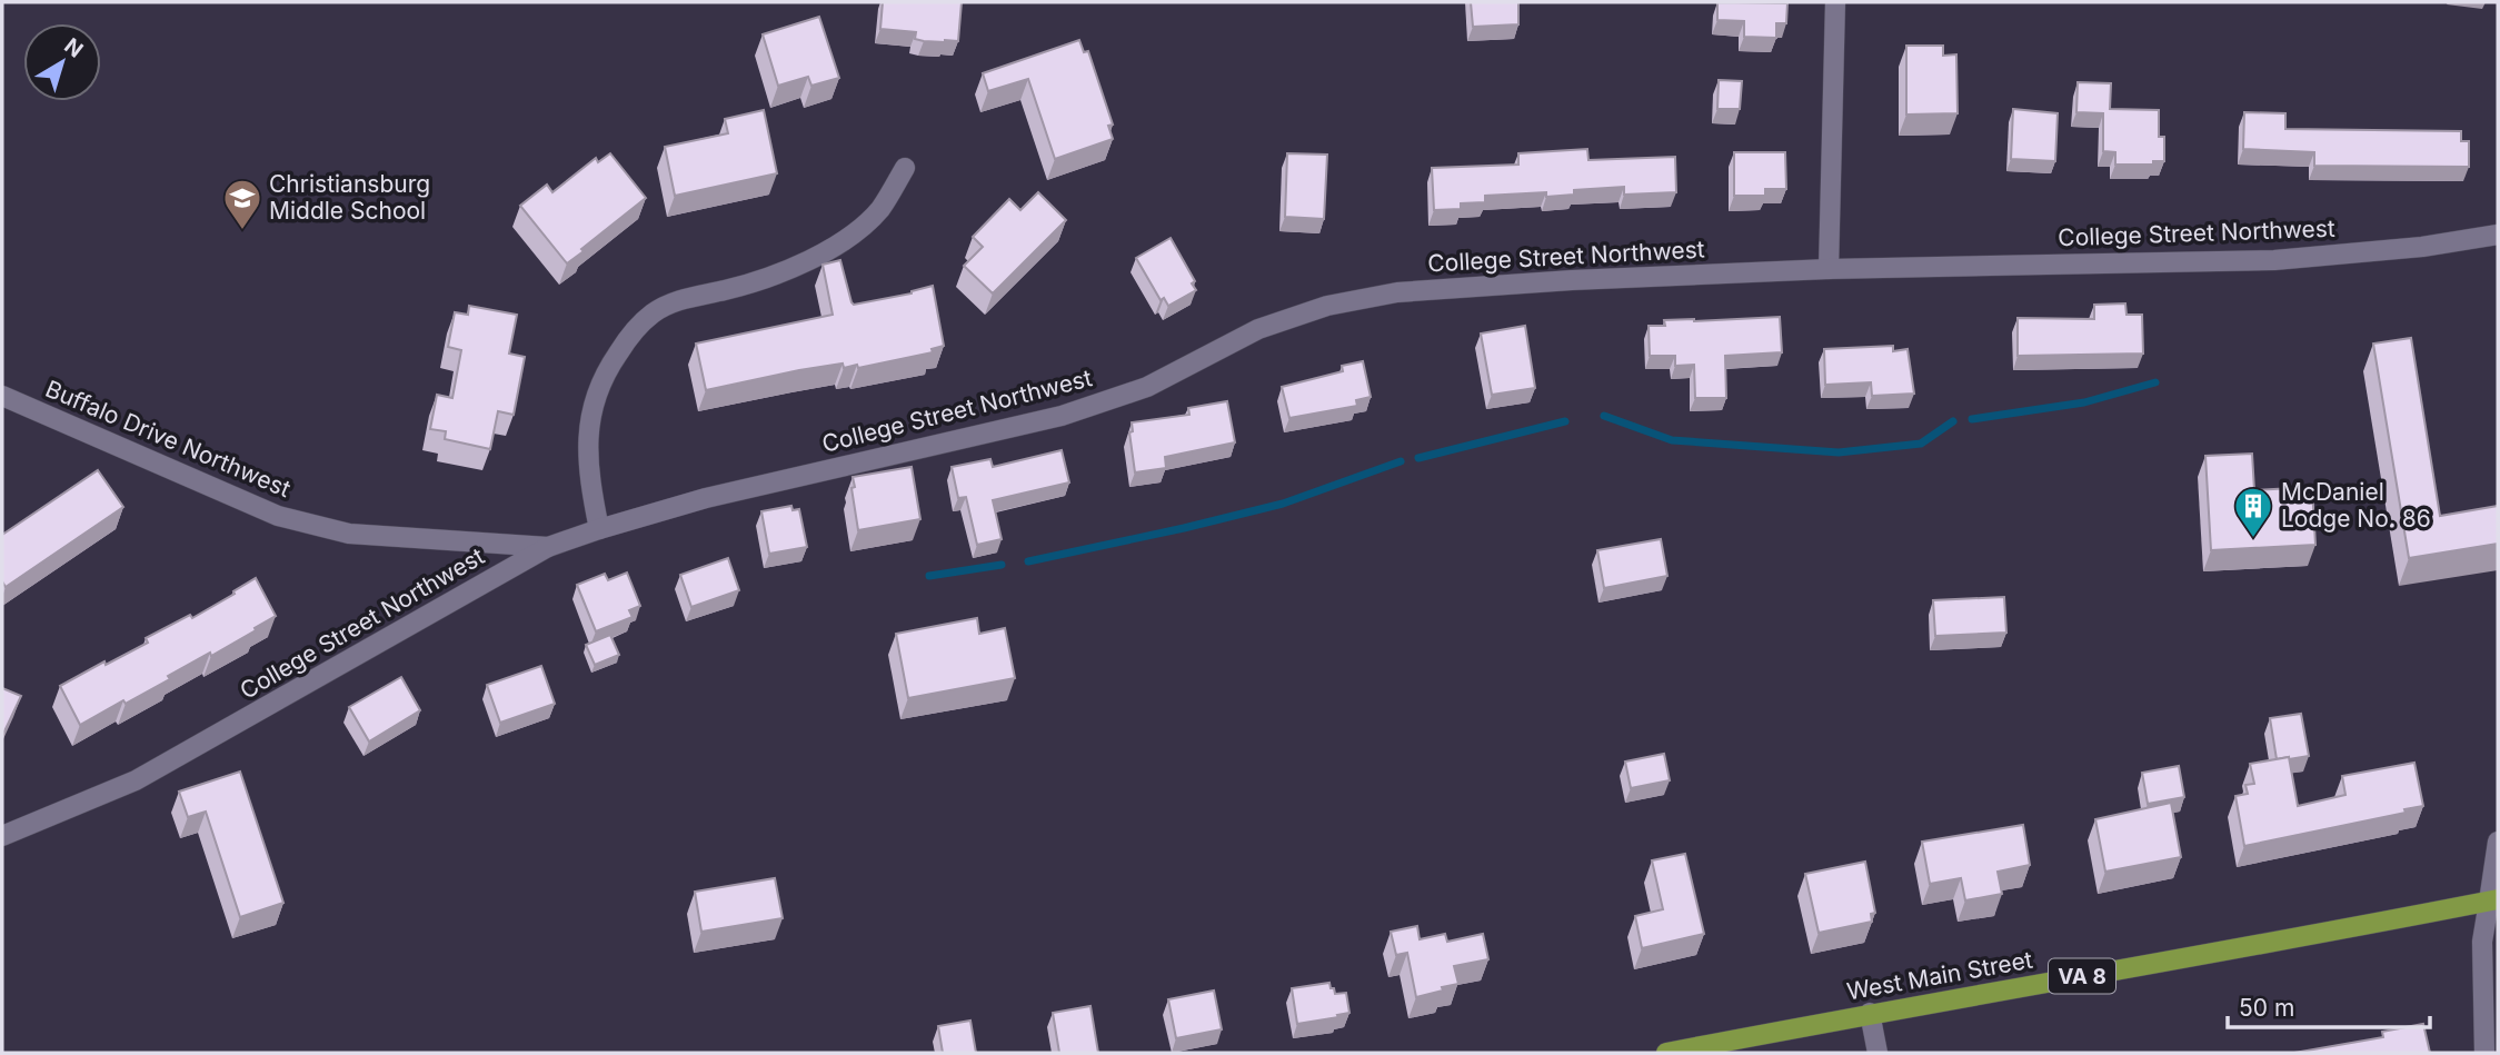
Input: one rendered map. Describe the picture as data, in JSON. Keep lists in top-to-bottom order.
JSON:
{
  "streets": {
    "main road": ["West Main Street", "VA 8"],
    "street": ["College Street Northwest", "Buffalo Drive Northwest"]
  },
  "crossings": [
    ["College Street Northwest", "Buffalo Drive Northwest"]
  ],
  "places": {
    "school or university": ["Christiansburg Middle School"],
    "building": ["McDaniel Lodge No. 86"]
  },
  "scale_bar": "50 m",
  "north": "top right"
}
